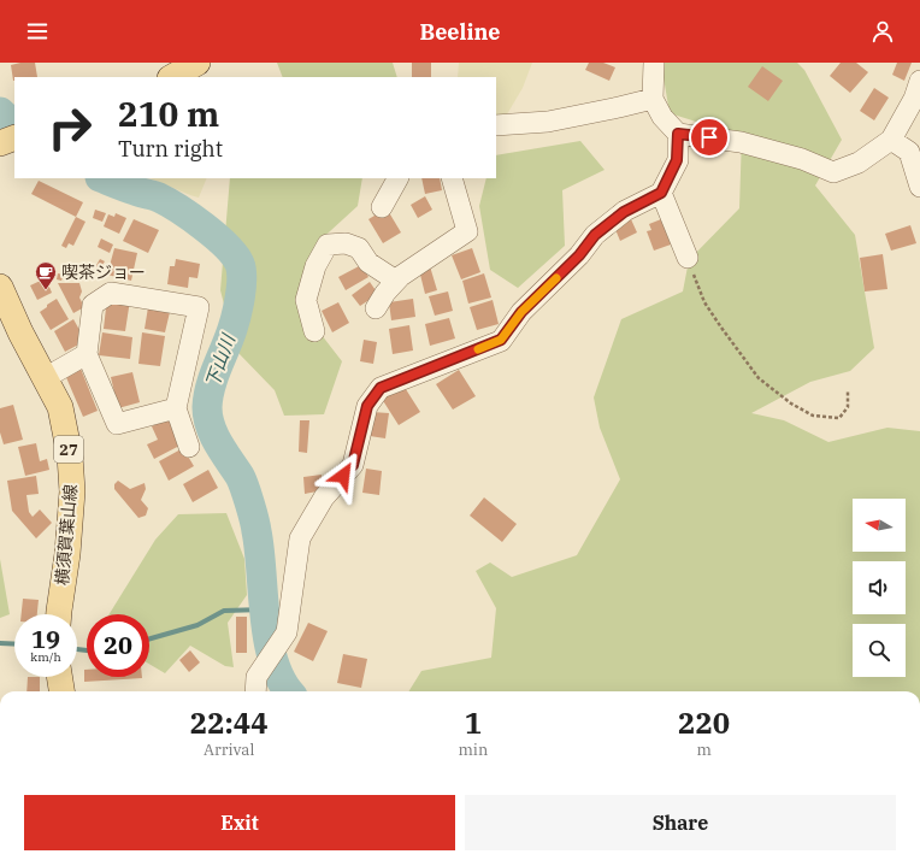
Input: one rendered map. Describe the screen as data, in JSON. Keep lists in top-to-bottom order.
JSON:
{
  "streets": {
    "main road": ["27", "横須賀葉山線"]
  },
  "water": ["下山川"],
  "places": {
    "cafe": ["喫茶ジョー"]
  },
  "north": "left",
  "page": {
    "header": "Beeline",
    "turn": ["210 m", "Turn right"],
    "speed": "19 km/h",
    "limit": "20",
    "eta": [
      "22:44",
      "Arrival",
      "1",
      "min",
      "220",
      "m"
    ],
    "buttons": ["Exit", "Share"]
  }
}
